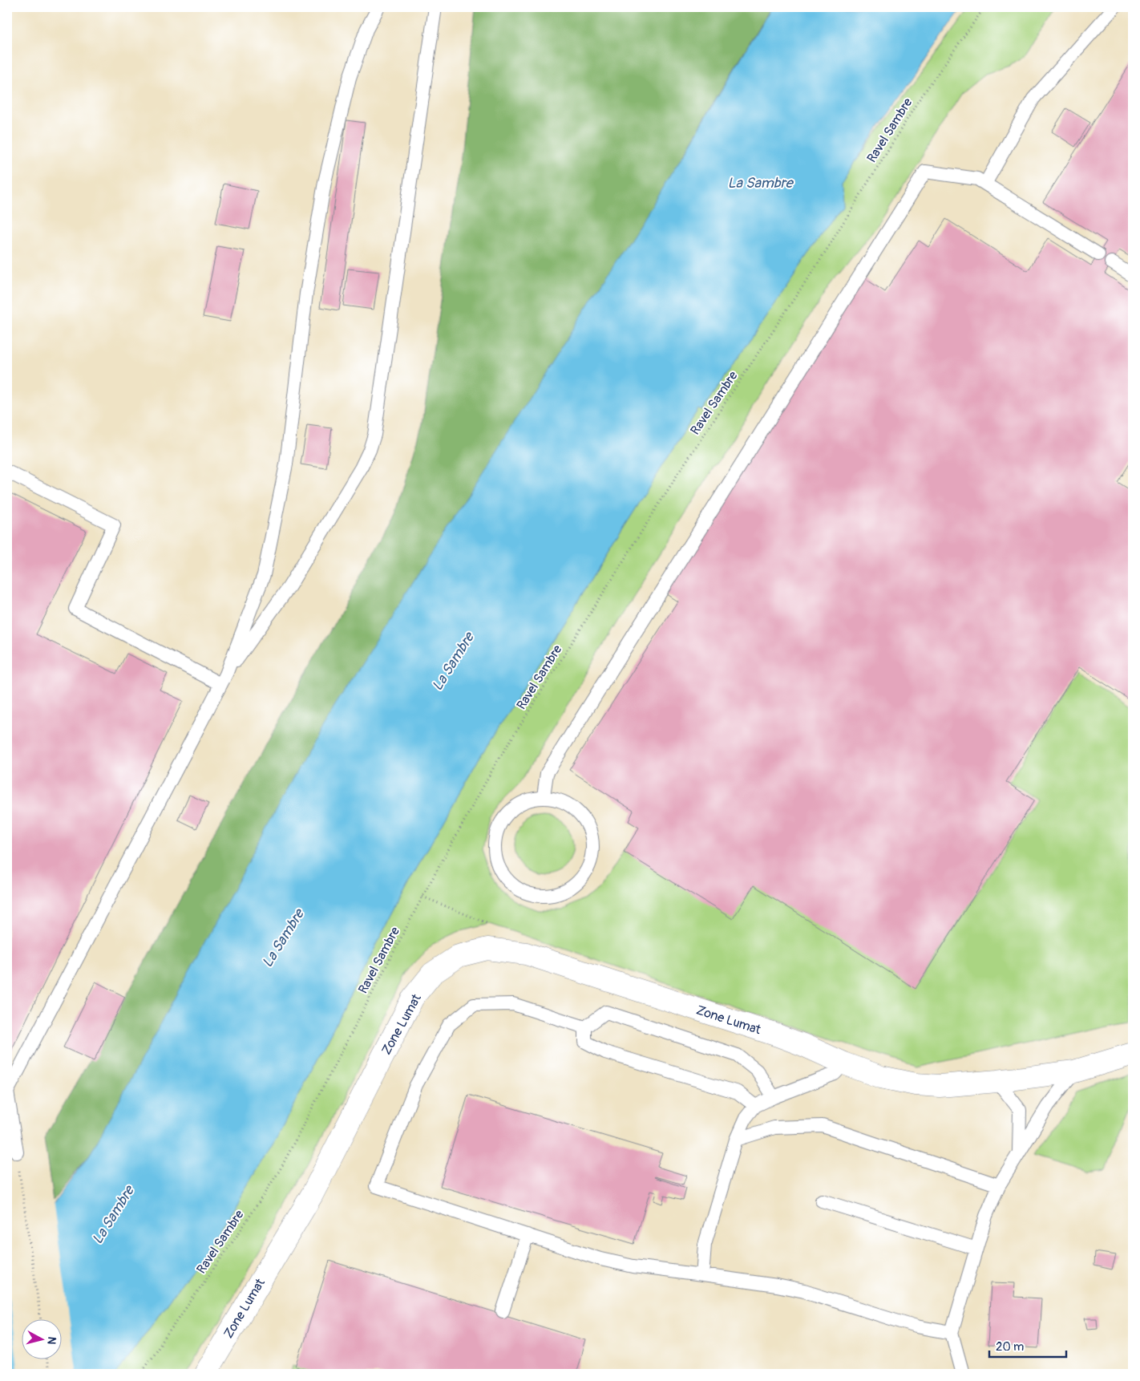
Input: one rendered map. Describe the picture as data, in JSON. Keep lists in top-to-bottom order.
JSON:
{
  "streets": {
    "street": ["Zone Lumat"],
    "path": ["Ravel Sambre"]
  },
  "water": ["La Sambre"],
  "scale_bar": "20 m",
  "north": "right"
}
